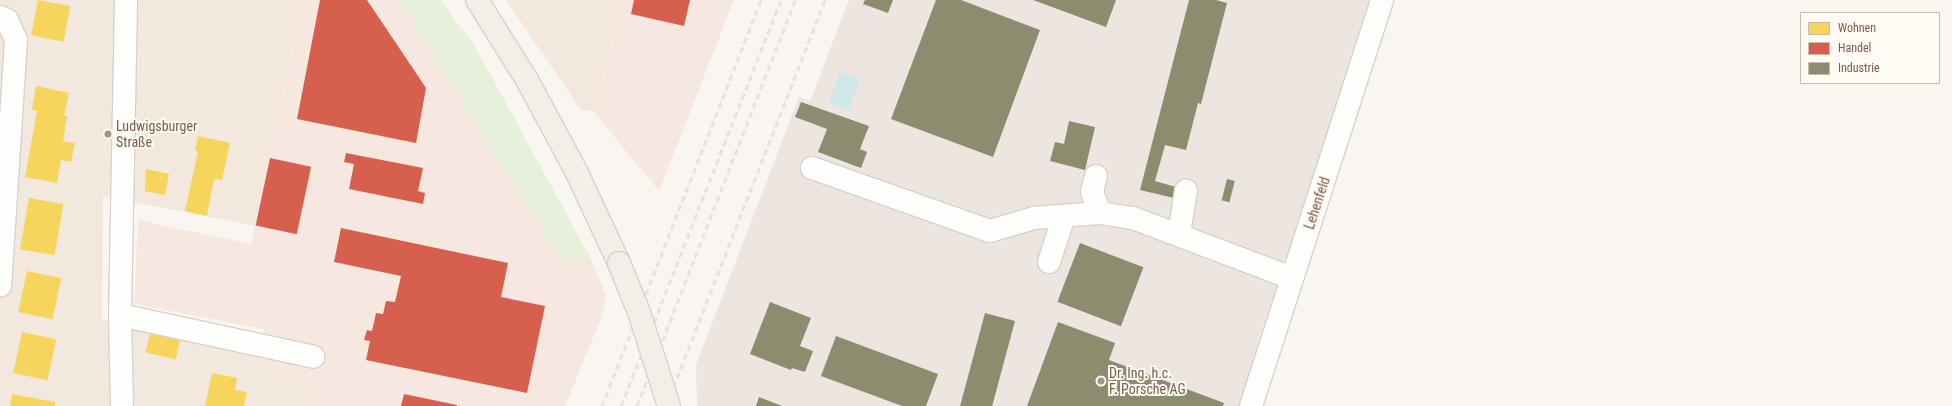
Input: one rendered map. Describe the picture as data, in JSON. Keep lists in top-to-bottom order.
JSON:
{
  "streets": {
    "street": ["Lehenfeld"]
  },
  "places": ["Ludwigsburger Straße", "Dr. Ing. h.c. F. Porsche AG"],
  "legend": ["Wohnen", "Handel", "Industrie"]
}
